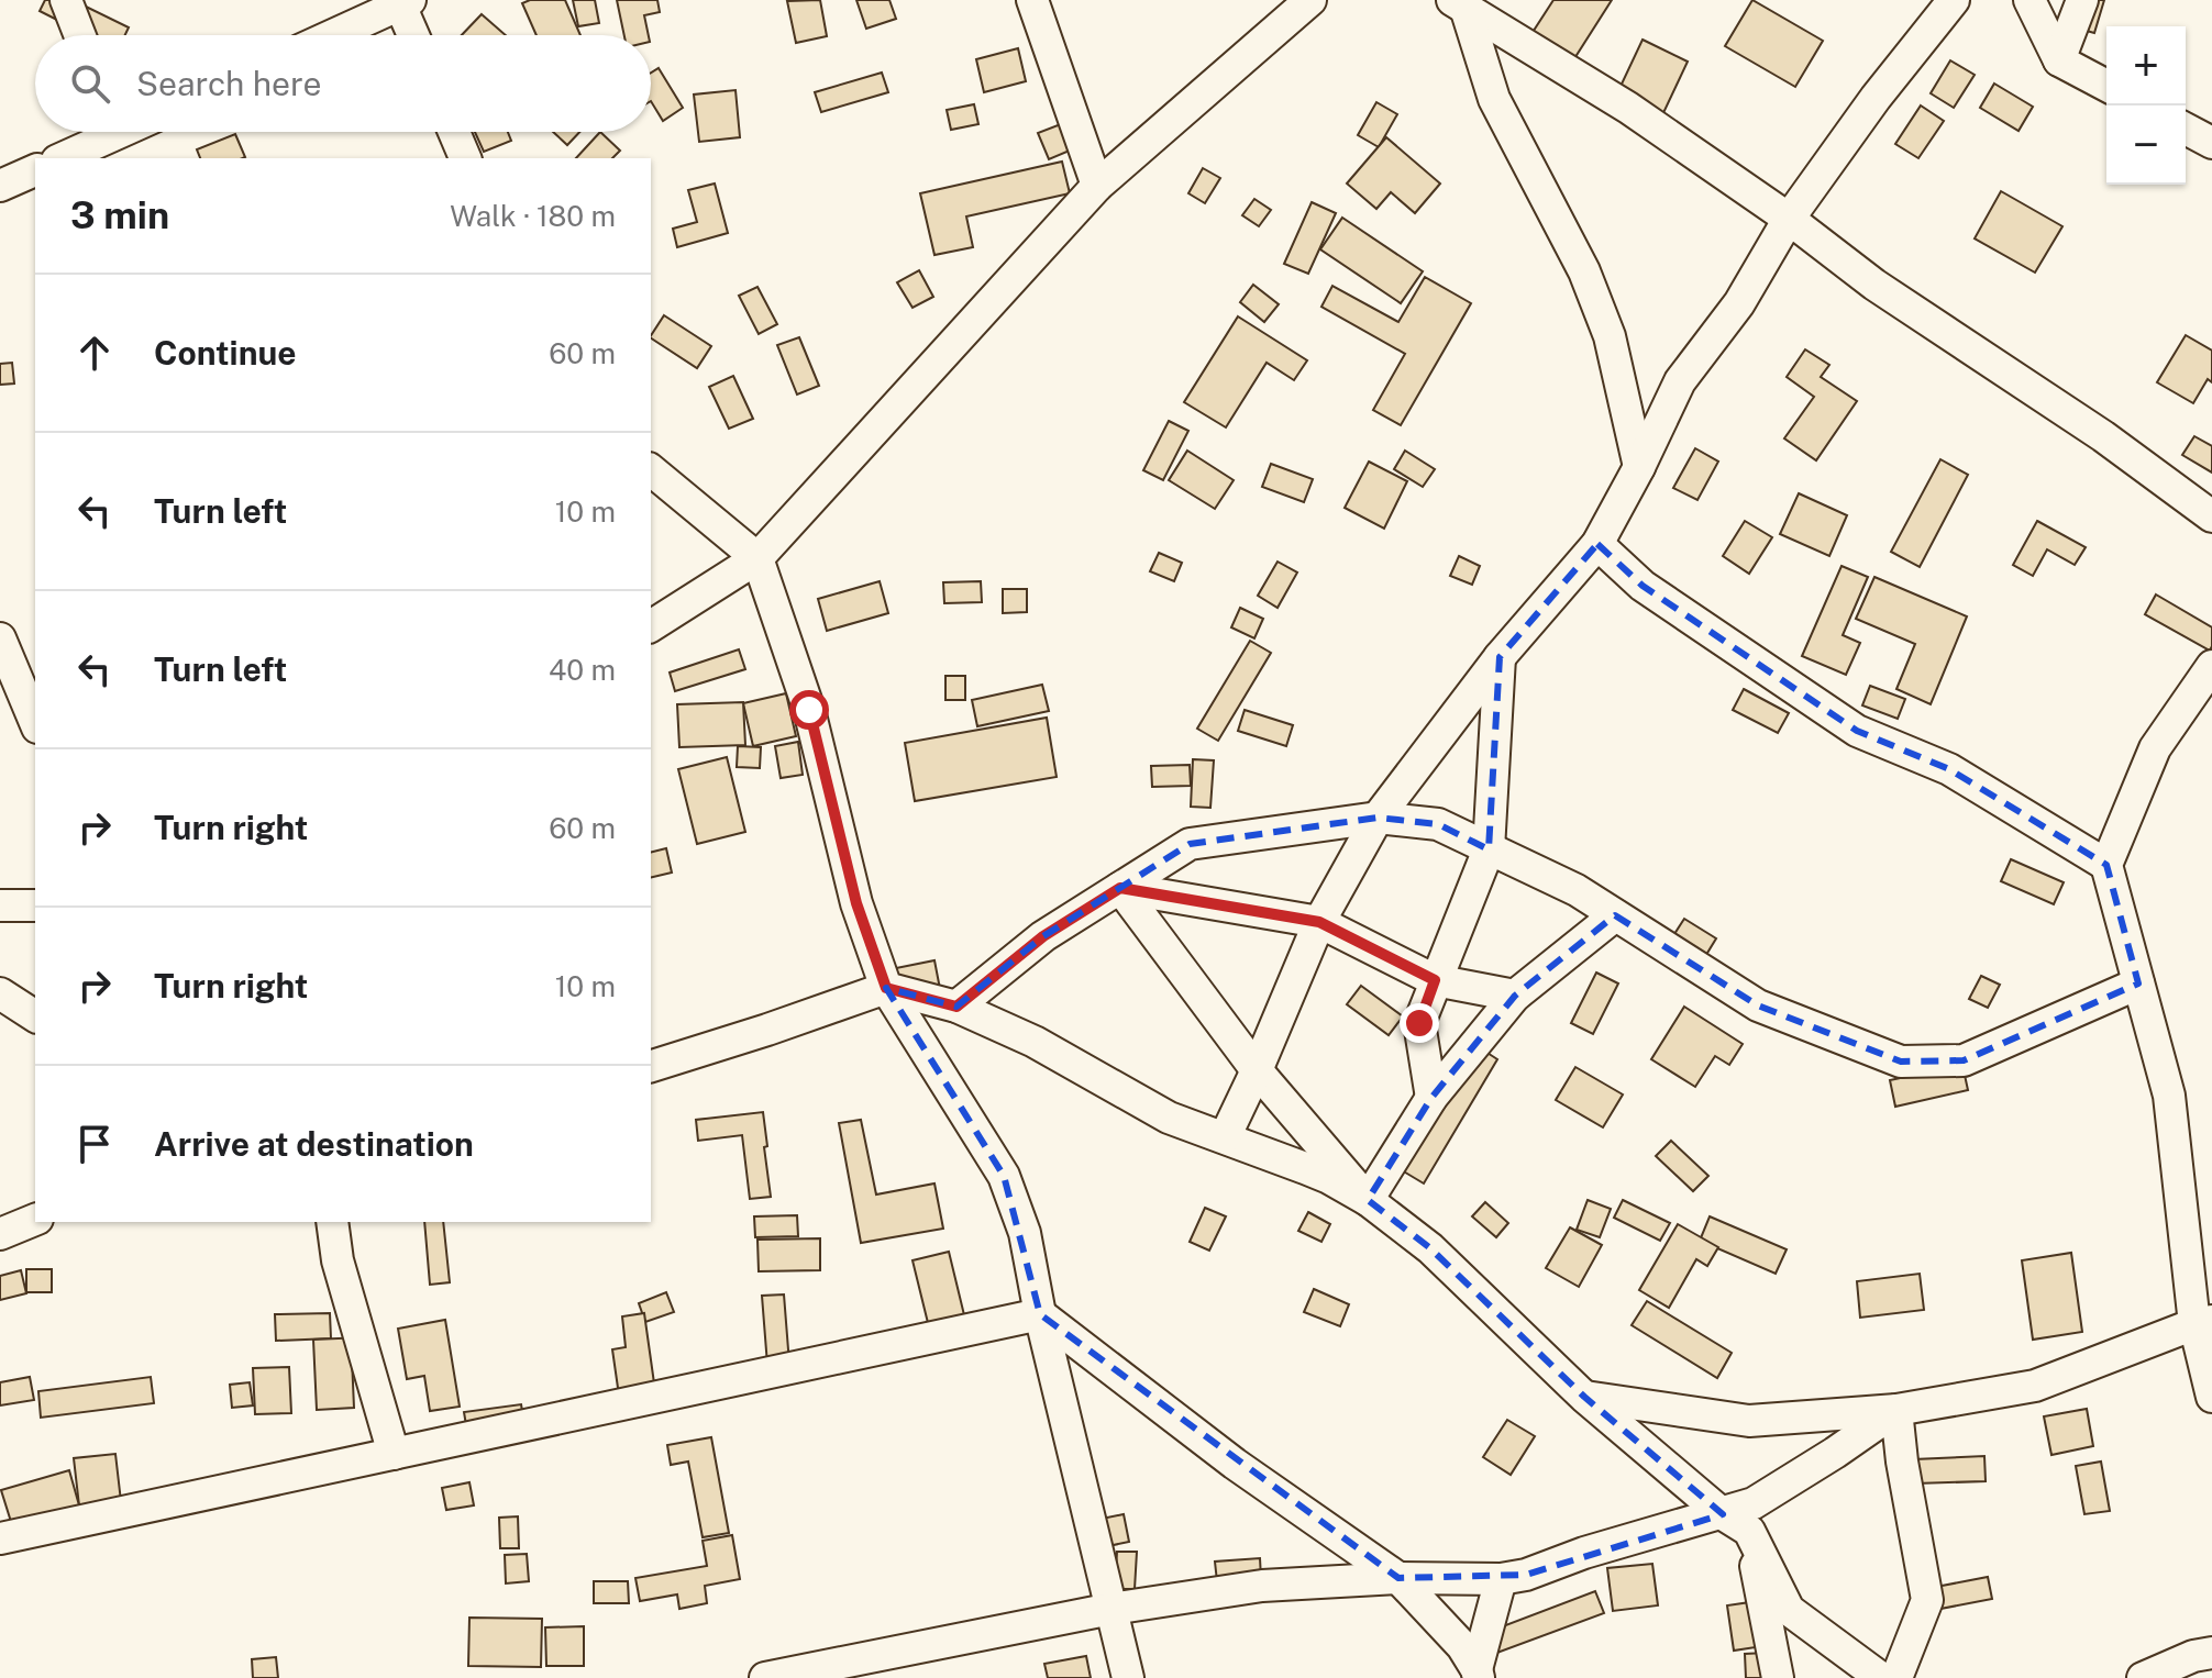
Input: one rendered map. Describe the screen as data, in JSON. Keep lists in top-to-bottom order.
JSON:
{
  "page": {
    "map_buttons": ["+", "−"],
    "search": "Search here",
    "heading": ["3 min", "Walk · 180 m"],
    "list": [
      ["Continue", "60 m"],
      ["Turn left", "10 m"],
      ["Turn left", "40 m"],
      ["Turn right", "60 m"],
      ["Turn right", "10 m"],
      "Arrive at destination"
    ]
  }
}
